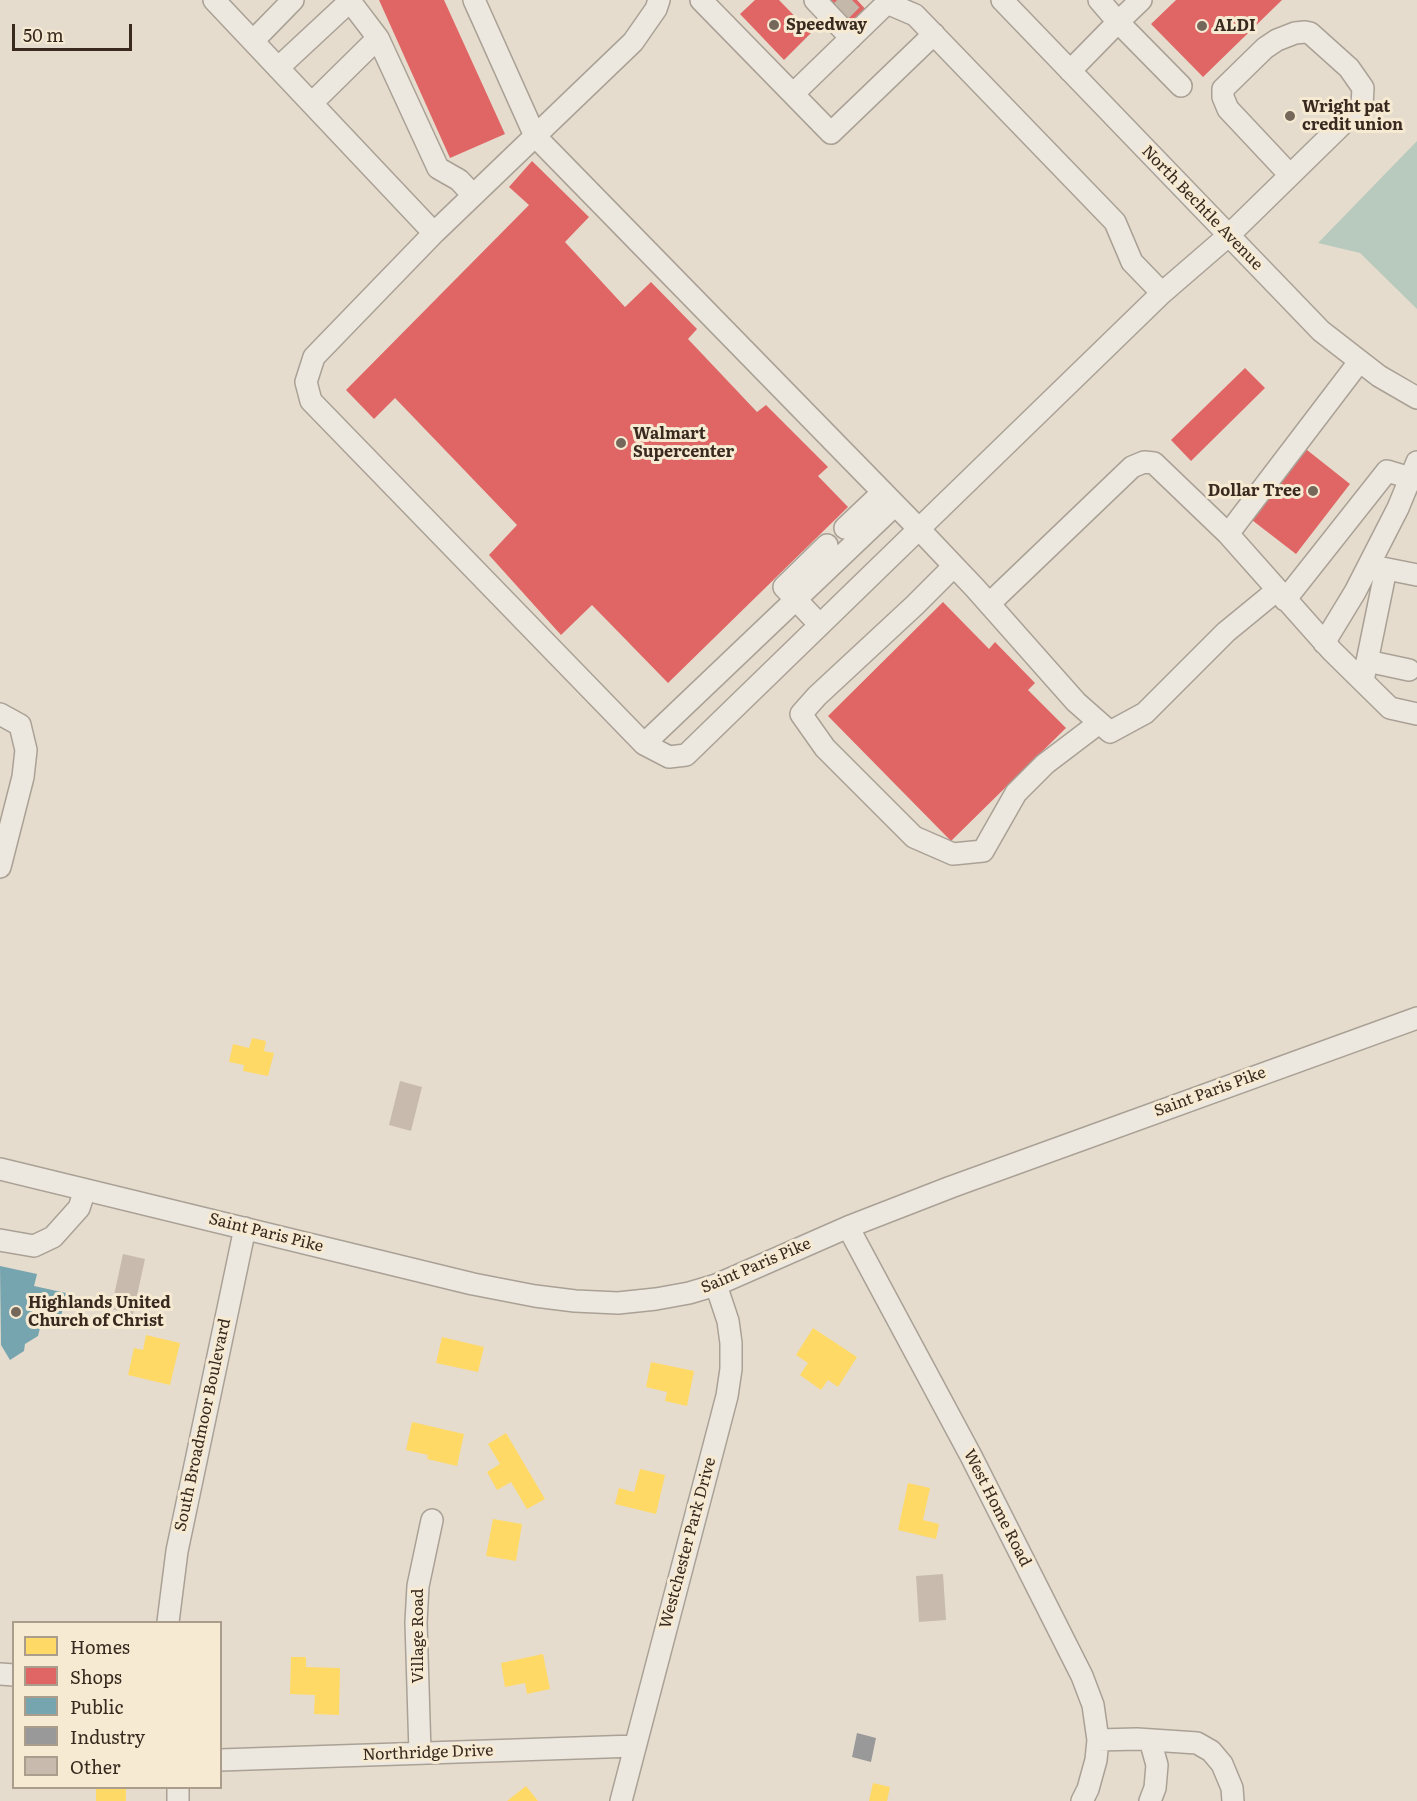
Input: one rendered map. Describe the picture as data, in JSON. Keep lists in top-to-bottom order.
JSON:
{
  "streets": {
    "street": [
      "North Bechtle Avenue",
      "Saint Paris Pike",
      "South Broadmoor Boulevard",
      "West Home Road",
      "Westchester Park Drive",
      "Village Road",
      "Northridge Drive"
    ]
  },
  "crossings": [
    ["Saint Paris Pike", "South Broadmoor Boulevard"],
    ["Saint Paris Pike", "West Home Road"],
    ["Saint Paris Pike", "Westchester Park Drive"],
    ["Westchester Park Drive", "Northridge Drive"],
    ["Village Road", "Northridge Drive"]
  ],
  "places": [
    "Speedway",
    "ALDI",
    "Wright pat credit union",
    "Walmart Supercenter",
    "Dollar Tree",
    "Highlands United Church of Christ"
  ],
  "legend": [
    "Homes",
    "Shops",
    "Public",
    "Industry",
    "Other"
  ],
  "scale_bar": "50 m"
}
